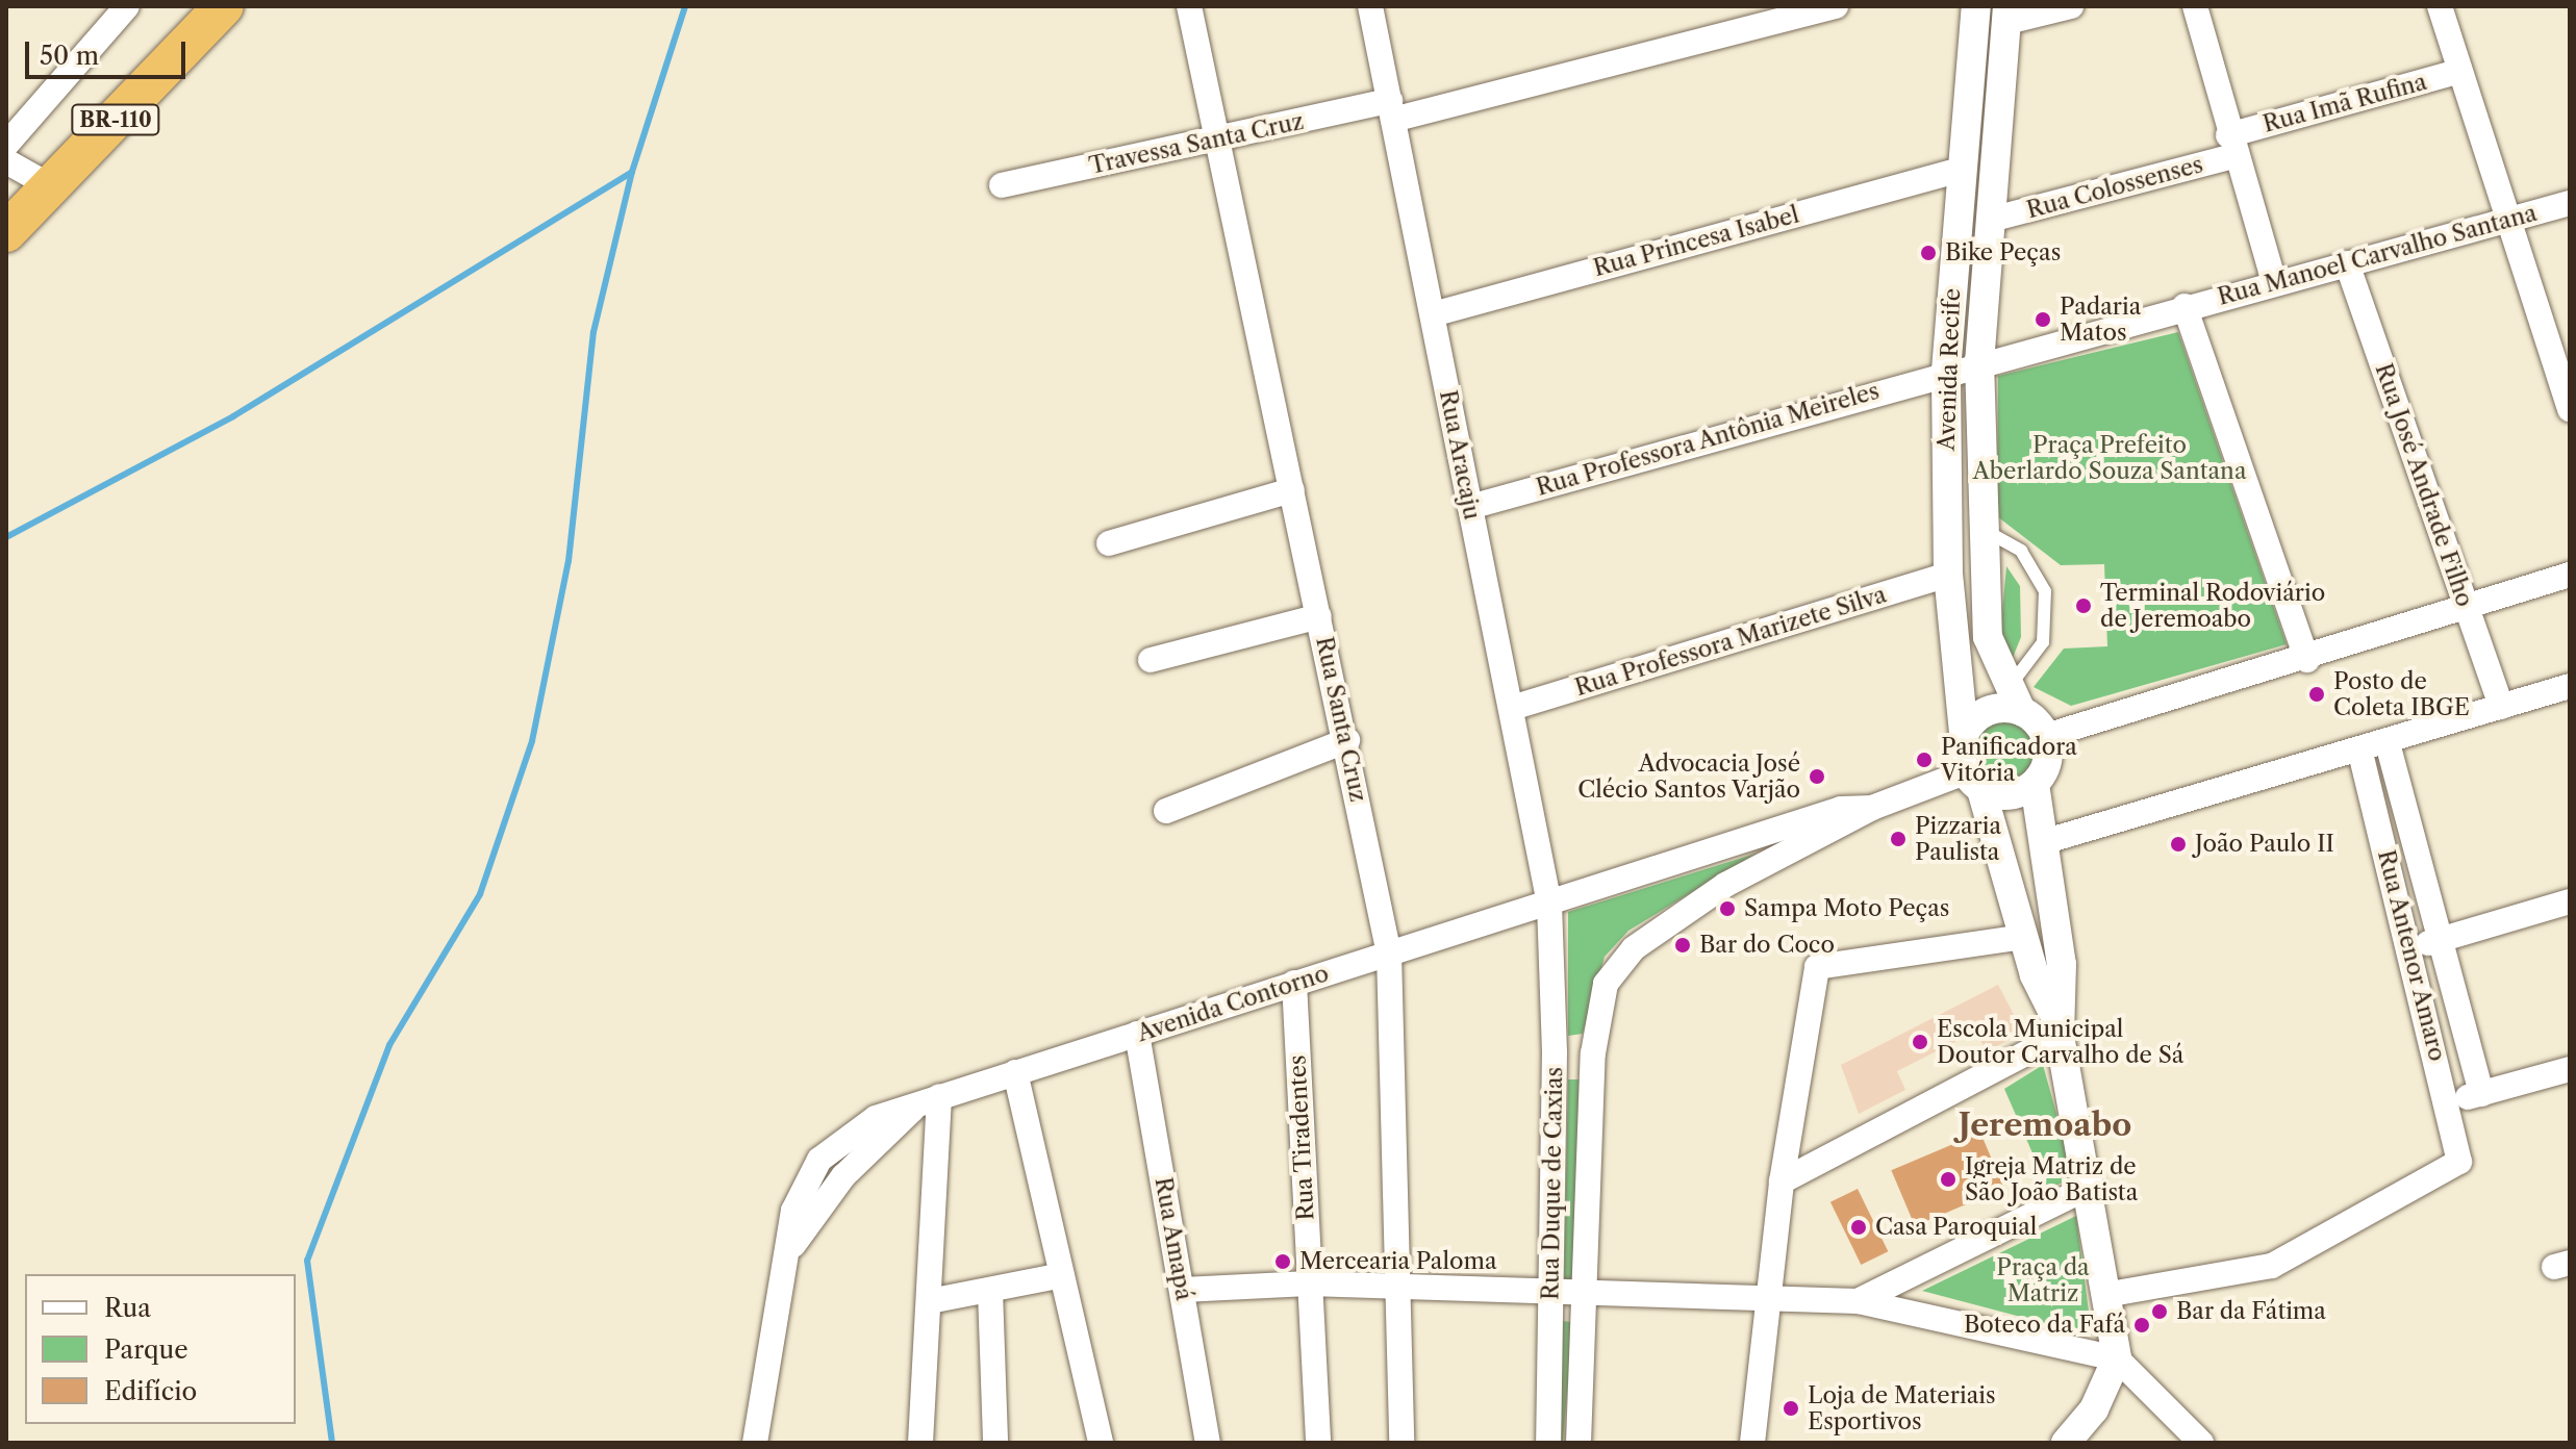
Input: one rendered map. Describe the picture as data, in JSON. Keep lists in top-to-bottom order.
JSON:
{
  "streets": {
    "highway": ["BR-110"],
    "street": [
      "Rua Imã Rufina",
      "Travessa Santa Cruz",
      "Rua Colossenses",
      "Rua Princesa Isabel",
      "Rua Manoel Carvalho Santana",
      "Avenida Recife",
      "Rua Professora Antônia Meireles",
      "Rua Aracaju",
      "Rua José Andrade Filho",
      "Rua Professora Marizete Silva",
      "Rua Santa Cruz",
      "Rua Antenor Amaro",
      "Avenida Contorno",
      "Rua Tiradentes",
      "Rua Duque de Caxias",
      "Rua Amapá"
    ]
  },
  "crossings": [
    ["Rua Imã Rufina", "Rua Colossenses"],
    ["Travessa Santa Cruz", "Rua Aracaju"],
    ["Travessa Santa Cruz", "Rua Santa Cruz"],
    ["Rua Colossenses", "Avenida Recife"],
    ["Rua Princesa Isabel", "Avenida Recife"],
    ["Rua Princesa Isabel", "Rua Aracaju"],
    ["Rua Manoel Carvalho Santana", "Rua José Andrade Filho"],
    ["Avenida Recife", "Rua Professora Antônia Meireles"],
    ["Avenida Recife", "Rua Professora Marizete Silva"],
    ["Rua Professora Antônia Meireles", "Rua Aracaju"],
    ["Rua Aracaju", "Rua Professora Marizete Silva"],
    ["Rua Aracaju", "Avenida Contorno"],
    ["Rua Aracaju", "Rua Duque de Caxias"],
    ["Rua Santa Cruz", "Avenida Contorno"],
    ["Avenida Contorno", "Rua Tiradentes"],
    ["Avenida Contorno", "Rua Amapá"]
  ],
  "districts": ["Jeremoabo"],
  "parks": ["Praça Prefeito Aberlardo Souza Santana", "Praça da Matriz"],
  "places": [
    "Bike Peças",
    "Padaria Matos",
    "Terminal Rodoviário de Jeremoabo",
    "Posto de Coleta IBGE",
    "Panificadora Vitória",
    "Advocacia José Clécio Santos Varjão",
    "Pizzaria Paulista",
    "João Paulo II",
    "Sampa Moto Peças",
    "Bar do Coco",
    "Escola Municipal Doutor Carvalho de Sá",
    "Igreja Matriz de São João Batista",
    "Casa Paroquial",
    "Mercearia Paloma",
    "Bar da Fátima",
    "Boteco da Fafá",
    "Loja de Materiais Esportivos"
  ],
  "legend": ["Rua", "Parque", "Edifício"],
  "scale_bar": "50 m"
}
